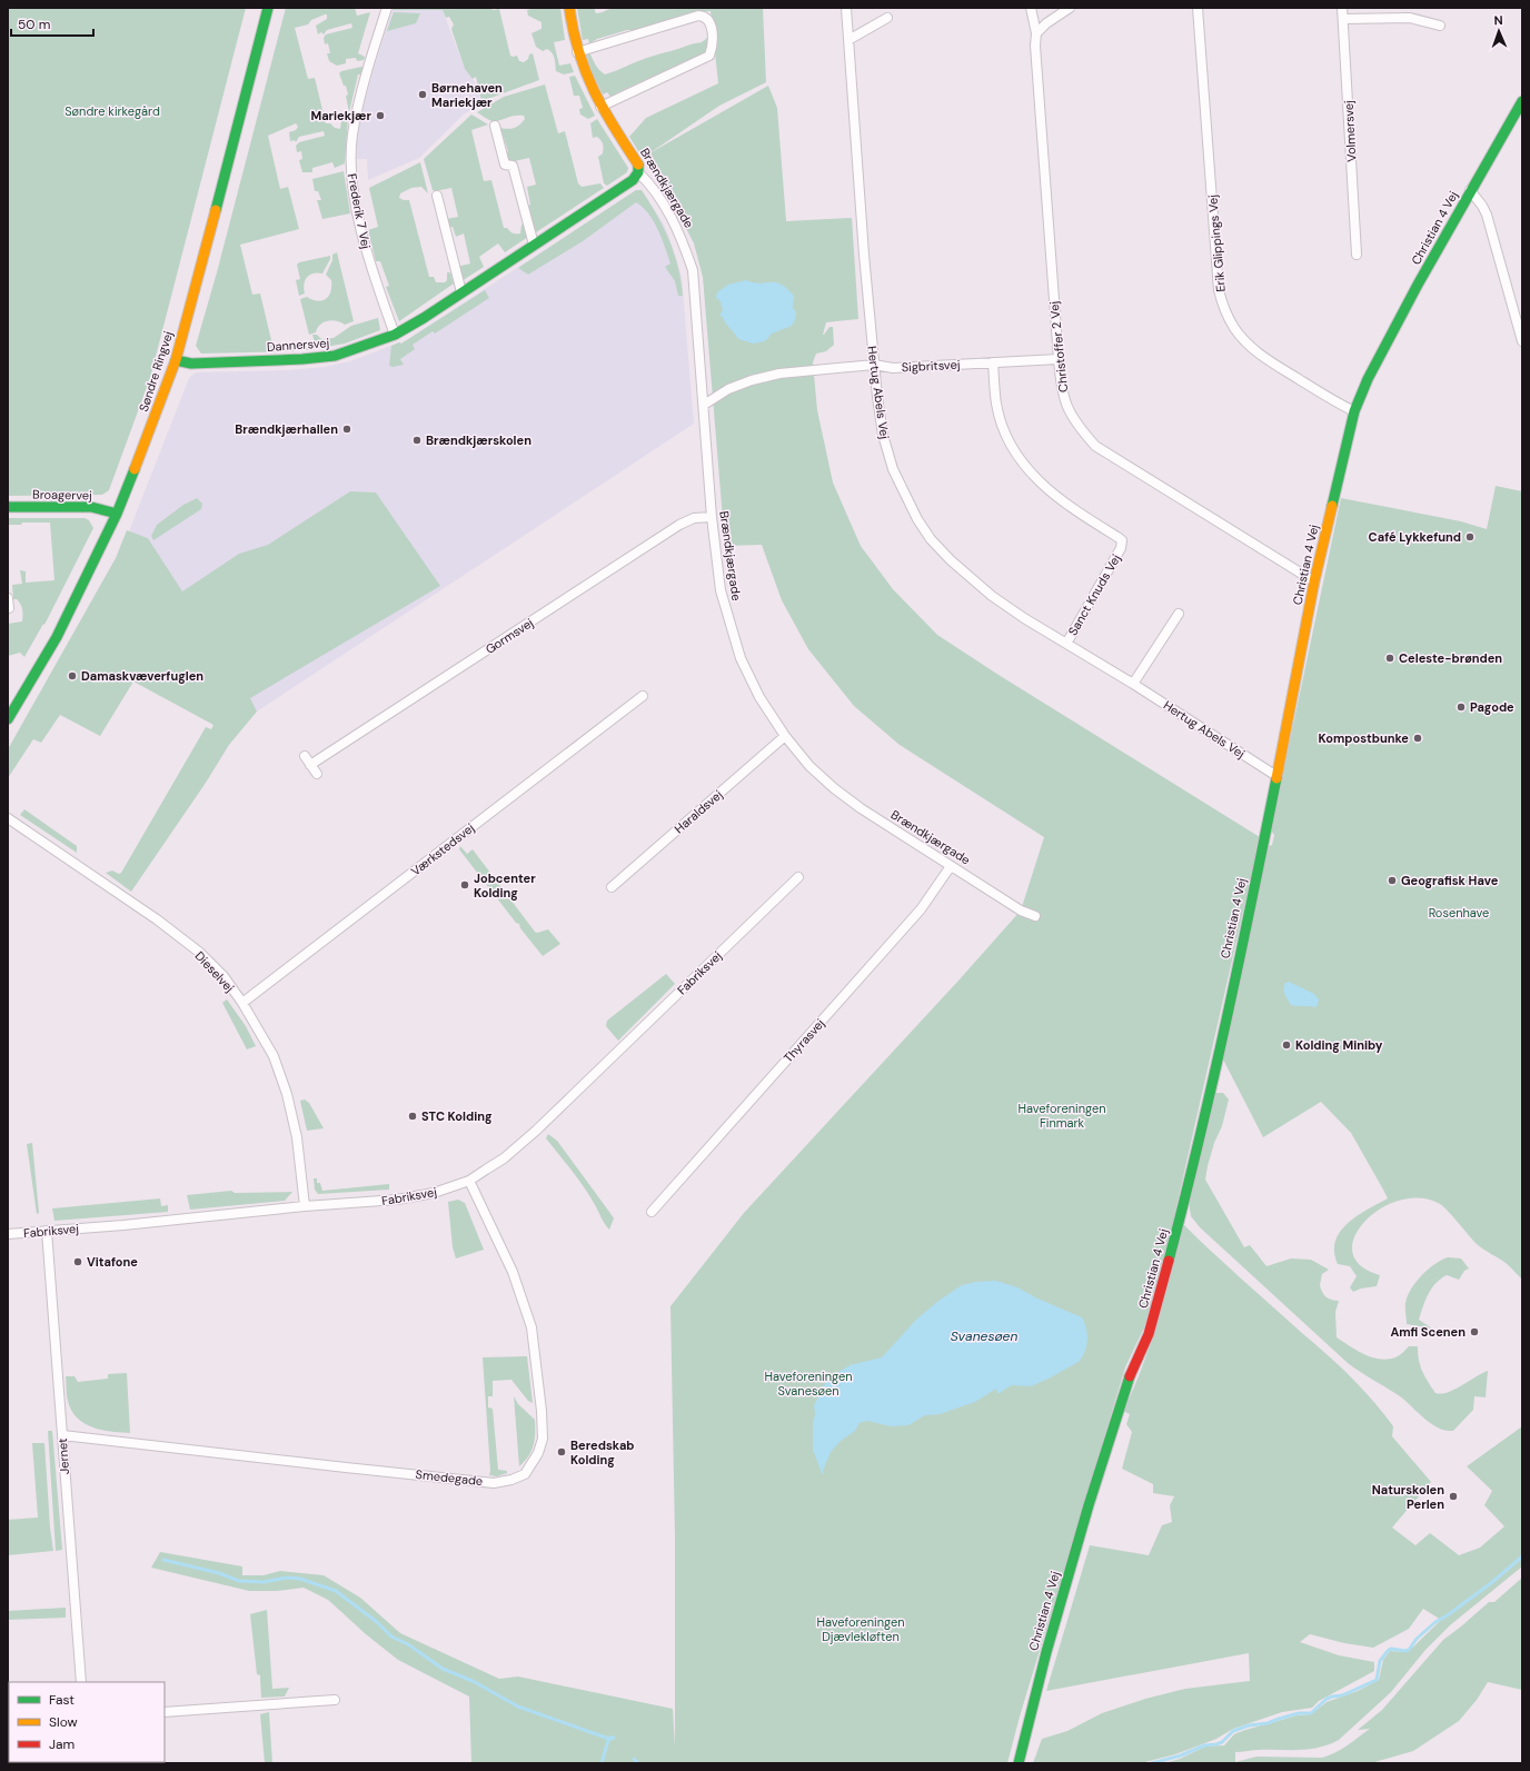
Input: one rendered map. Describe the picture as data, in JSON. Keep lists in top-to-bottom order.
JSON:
{
  "streets": {
    "street": [
      "Volmersvej",
      "Brændkjærgade",
      "Frederik 7 Vej",
      "Christian 4 Vej",
      "Erik Glippings Vej",
      "Dannersvej",
      "Christoffer 2 Vej",
      "Sigbritsvej",
      "Søndre Ringvej",
      "Hertug Abels Vej",
      "Broagervej",
      "Sanct Knuds Vej",
      "Gormsvej",
      "Haraldsvej",
      "Værkstedsvej",
      "Dieselvej",
      "Fabriksvej",
      "Thyrasvej",
      "Jernet",
      "Smedegade"
    ]
  },
  "crossings": [
    ["Brændkjærgade", "Dannersvej"],
    ["Brændkjærgade", "Sigbritsvej"],
    ["Brændkjærgade", "Gormsvej"],
    ["Brændkjærgade", "Haraldsvej"],
    ["Brændkjærgade", "Thyrasvej"],
    ["Frederik 7 Vej", "Dannersvej"],
    ["Christian 4 Vej", "Erik Glippings Vej"],
    ["Christian 4 Vej", "Christoffer 2 Vej"],
    ["Christian 4 Vej", "Hertug Abels Vej"],
    ["Dannersvej", "Søndre Ringvej"],
    ["Christoffer 2 Vej", "Sigbritsvej"],
    ["Sigbritsvej", "Hertug Abels Vej"],
    ["Sigbritsvej", "Sanct Knuds Vej"],
    ["Søndre Ringvej", "Broagervej"],
    ["Hertug Abels Vej", "Sanct Knuds Vej"],
    ["Værkstedsvej", "Dieselvej"],
    ["Dieselvej", "Fabriksvej"],
    ["Fabriksvej", "Jernet"],
    ["Fabriksvej", "Smedegade"],
    ["Jernet", "Smedegade"]
  ],
  "water": ["Svanesøen"],
  "parks": [
    "Søndre kirkegård",
    "Rosenhave",
    "Haveforeningen Finmark",
    "Haveforeningen Svanesøen",
    "Haveforeningen Djævlekløften"
  ],
  "places": [
    "Børnehaven Mariekjær",
    "Mariekjær",
    "Brændkjærhallen",
    "Brændkjærskolen",
    "Café Lykkefund",
    "Celeste-brønden",
    "Damaskvæverfuglen",
    "Pagode",
    "Kompostbunke",
    "Geografisk Have",
    "Jobcenter Kolding",
    "Kolding Miniby",
    "STC Kolding",
    "Vitafone",
    "Amfi Scenen",
    "Beredskab Kolding",
    "Naturskolen Perlen"
  ],
  "legend": ["Fast", "Slow", "Jam"],
  "scale_bar": "50 m",
  "north": "top"
}
